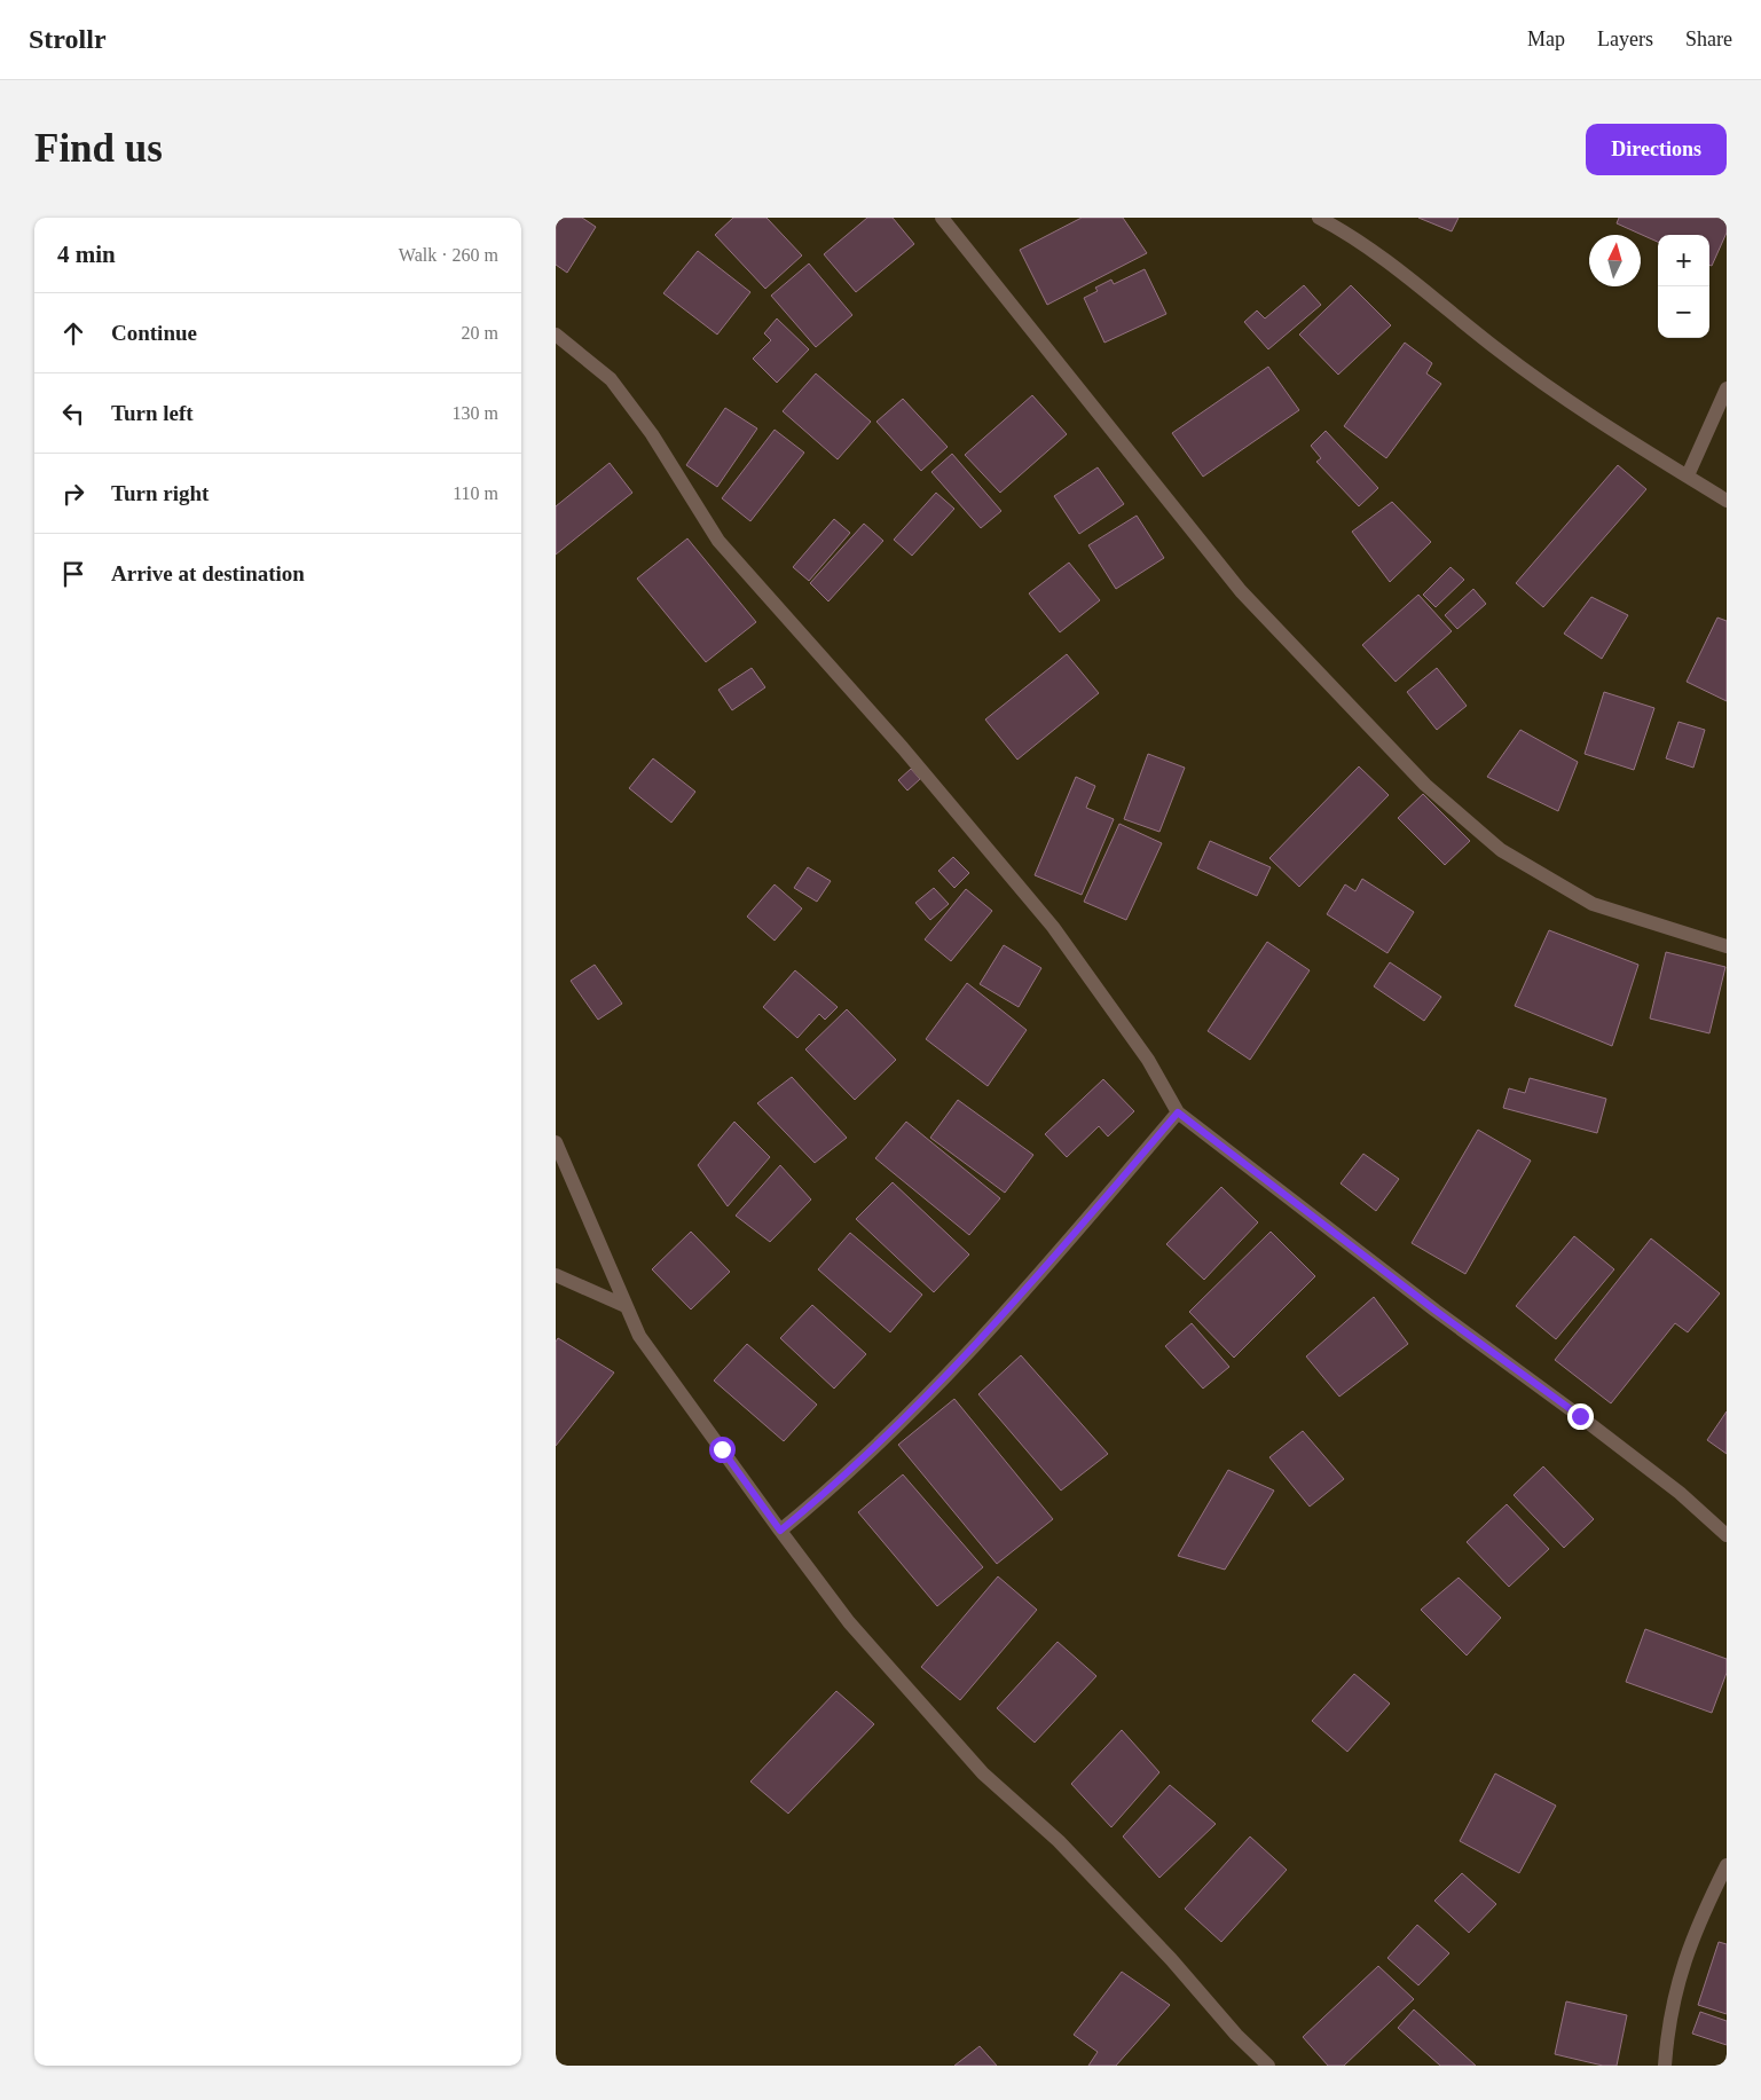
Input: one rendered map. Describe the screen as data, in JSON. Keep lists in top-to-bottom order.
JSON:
{
  "north": "top",
  "page": {
    "header": "Strollr",
    "nav": ["Map", "Layers", "Share"],
    "buttons": "Directions",
    "title": "Find us",
    "heading": ["4 min", "Walk · 260 m"],
    "map_buttons": ["+", "−"],
    "list": [
      ["Continue", "20 m"],
      ["Turn left", "130 m"],
      ["Turn right", "110 m"],
      "Arrive at destination"
    ]
  }
}
